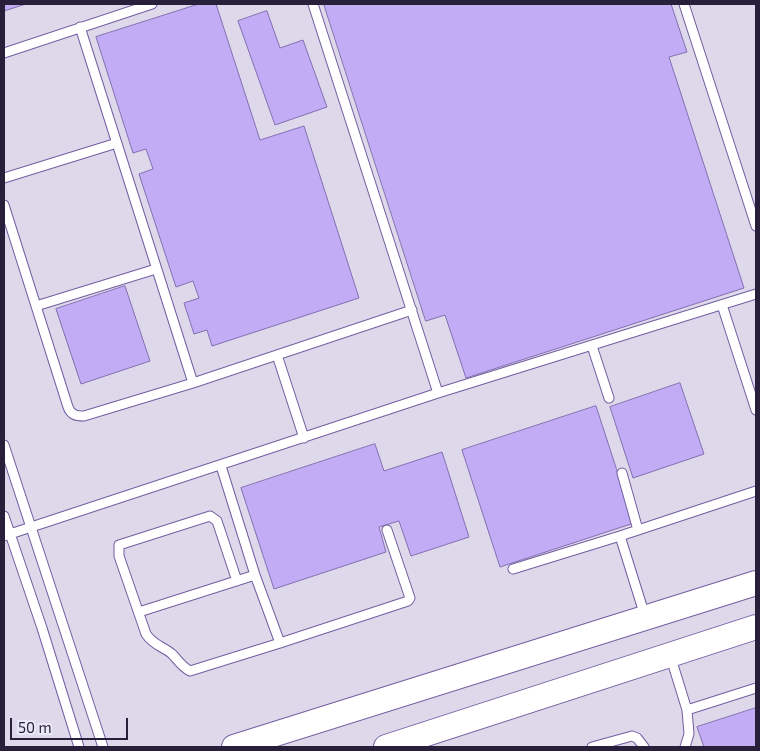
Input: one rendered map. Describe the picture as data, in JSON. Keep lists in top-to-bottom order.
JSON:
{
  "scale_bar": "50 m"
}
